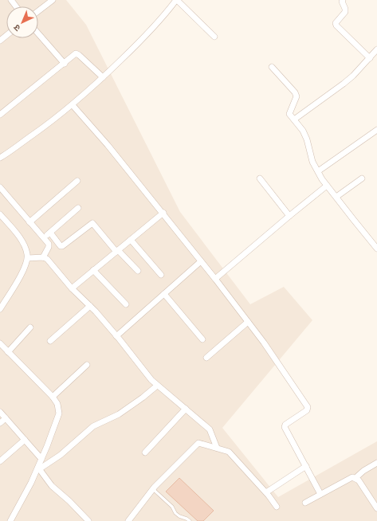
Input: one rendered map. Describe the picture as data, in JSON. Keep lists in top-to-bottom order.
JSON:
{
  "north": "bottom left"
}
